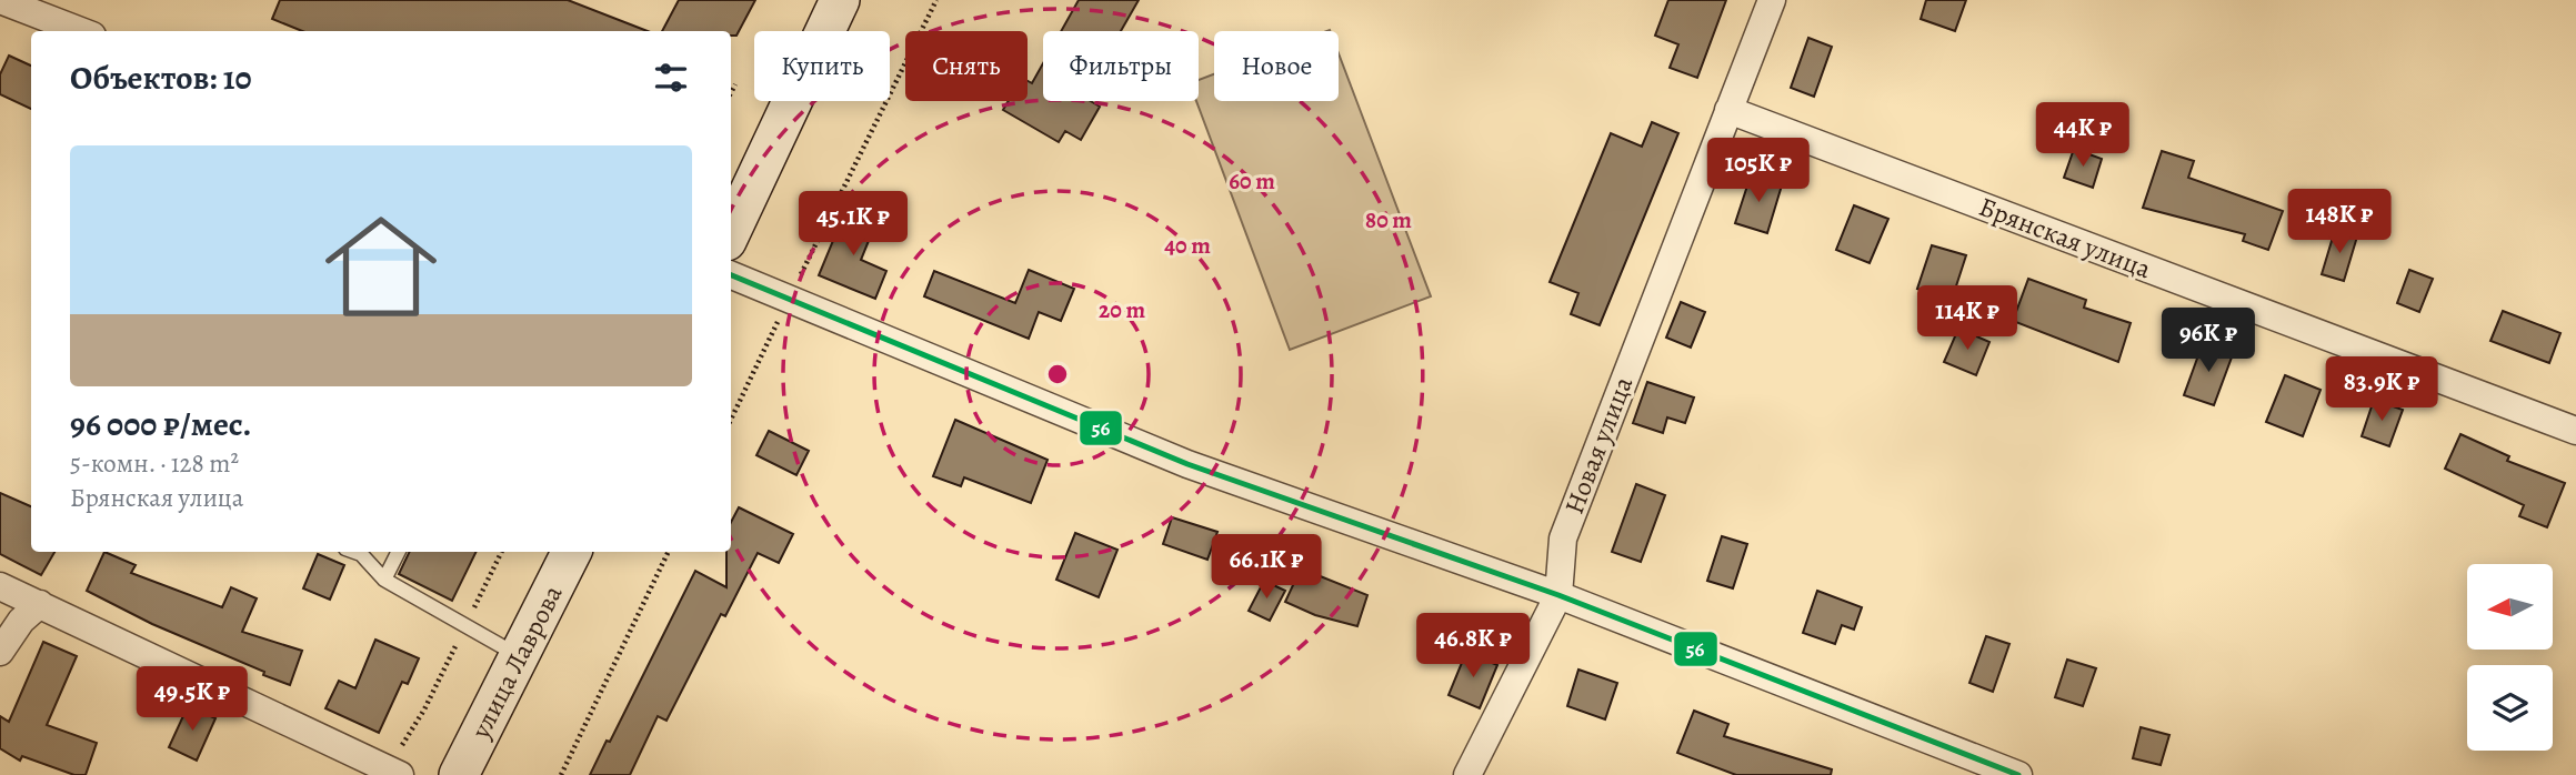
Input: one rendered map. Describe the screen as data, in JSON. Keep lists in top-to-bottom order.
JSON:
{
  "streets": {
    "main road": ["улица Лаврова"],
    "street": ["Брянская улица", "Новая улица"]
  },
  "crossings": [
    ["Брянская улица", "Новая улица"]
  ],
  "lines": ["transit line 56"],
  "north": "left",
  "page": {
    "chip": [
      "Купить",
      "Снять",
      "Фильтры",
      "Новое"
    ],
    "heading": "Объектов: 10",
    "price": [
      "44K ₽",
      "105K ₽",
      "148K ₽",
      "45.1K ₽",
      "114K ₽",
      "96K ₽",
      "83.9K ₽",
      "66.1K ₽",
      "46.8K ₽",
      "49.5K ₽"
    ],
    "list": [
      {
        "name": "96 000 ₽/мес.",
        "note": "5-комн. · 128 m² · Брянская улица"
      }
    ]
  },
  "rings": [
    "60 m",
    "80 m",
    "40 m",
    "20 m"
  ]
}
